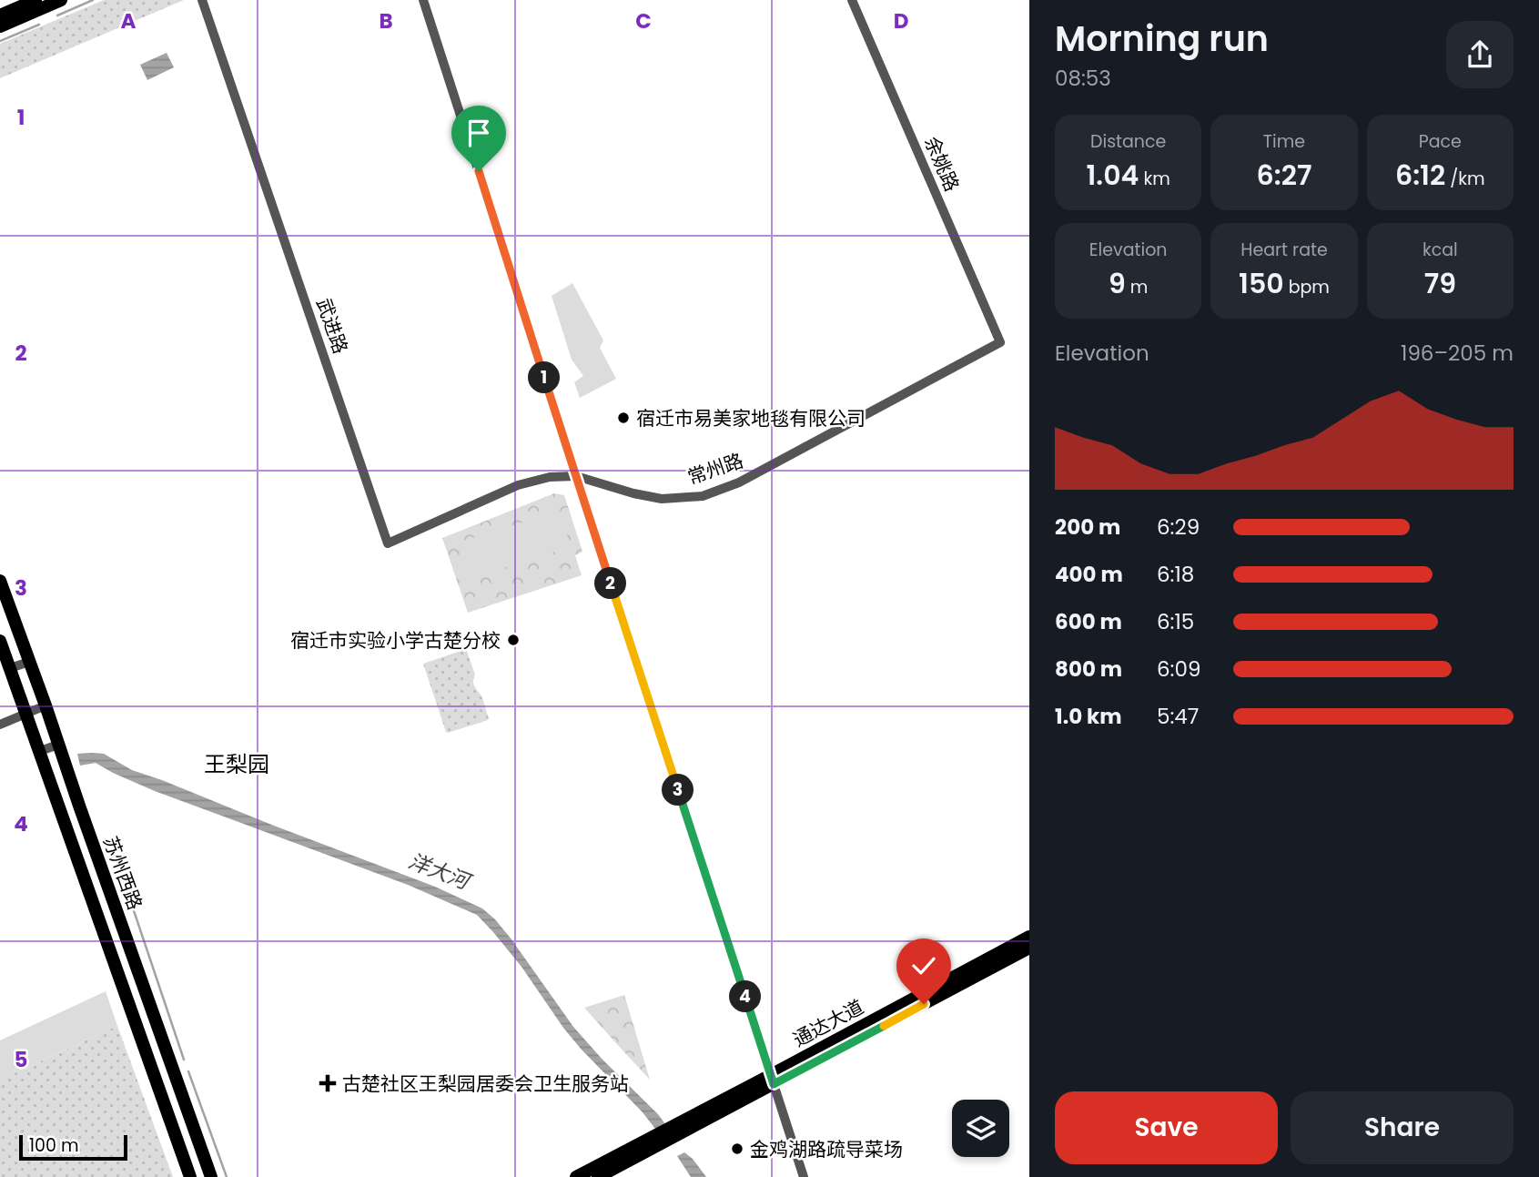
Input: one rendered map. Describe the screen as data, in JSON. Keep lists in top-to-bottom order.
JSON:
{
  "streets": {
    "main road": ["苏州西路", "通达大道"],
    "street": ["余姚路", "武进路", "常州路"]
  },
  "crossings": [
    ["余姚路", "常州路"],
    ["武进路", "常州路"]
  ],
  "districts": ["王梨园"],
  "water": ["洋大河"],
  "places": {
    "other": ["宿迁市易美家地毯有限公司", "宿迁市实验小学古楚分校", "金鸡湖路疏导菜场"],
    "health": ["古楚社区王梨园居委会卫生服务站"]
  },
  "scale_bar": "100 m",
  "page": {
    "heading": ["Morning run", "08:53"],
    "stats": [
      ["Distance", "1.04 km"],
      ["Time", "6:27"],
      ["Pace", "6:12 /km"],
      ["Elevation", "9 m"],
      ["Heart rate", "150 bpm"],
      ["kcal", "79"]
    ],
    "chart": ["Elevation", "196–205 m"],
    "pins": [
      "1",
      "2",
      "3",
      "4"
    ],
    "list": [
      {
        "name": "200 m",
        "note": "6:29"
      },
      {
        "name": "400 m",
        "note": "6:18"
      },
      {
        "name": "600 m",
        "note": "6:15"
      },
      {
        "name": "800 m",
        "note": "6:09"
      },
      {
        "name": "1.0 km",
        "note": "5:47"
      }
    ],
    "buttons": ["Save", "Share"],
    "scale": "100 m"
  },
  "grid": {
    "columns": [
      "A",
      "B",
      "C",
      "D"
    ],
    "rows": [
      "1",
      "2",
      "3",
      "4",
      "5"
    ]
  }
}
